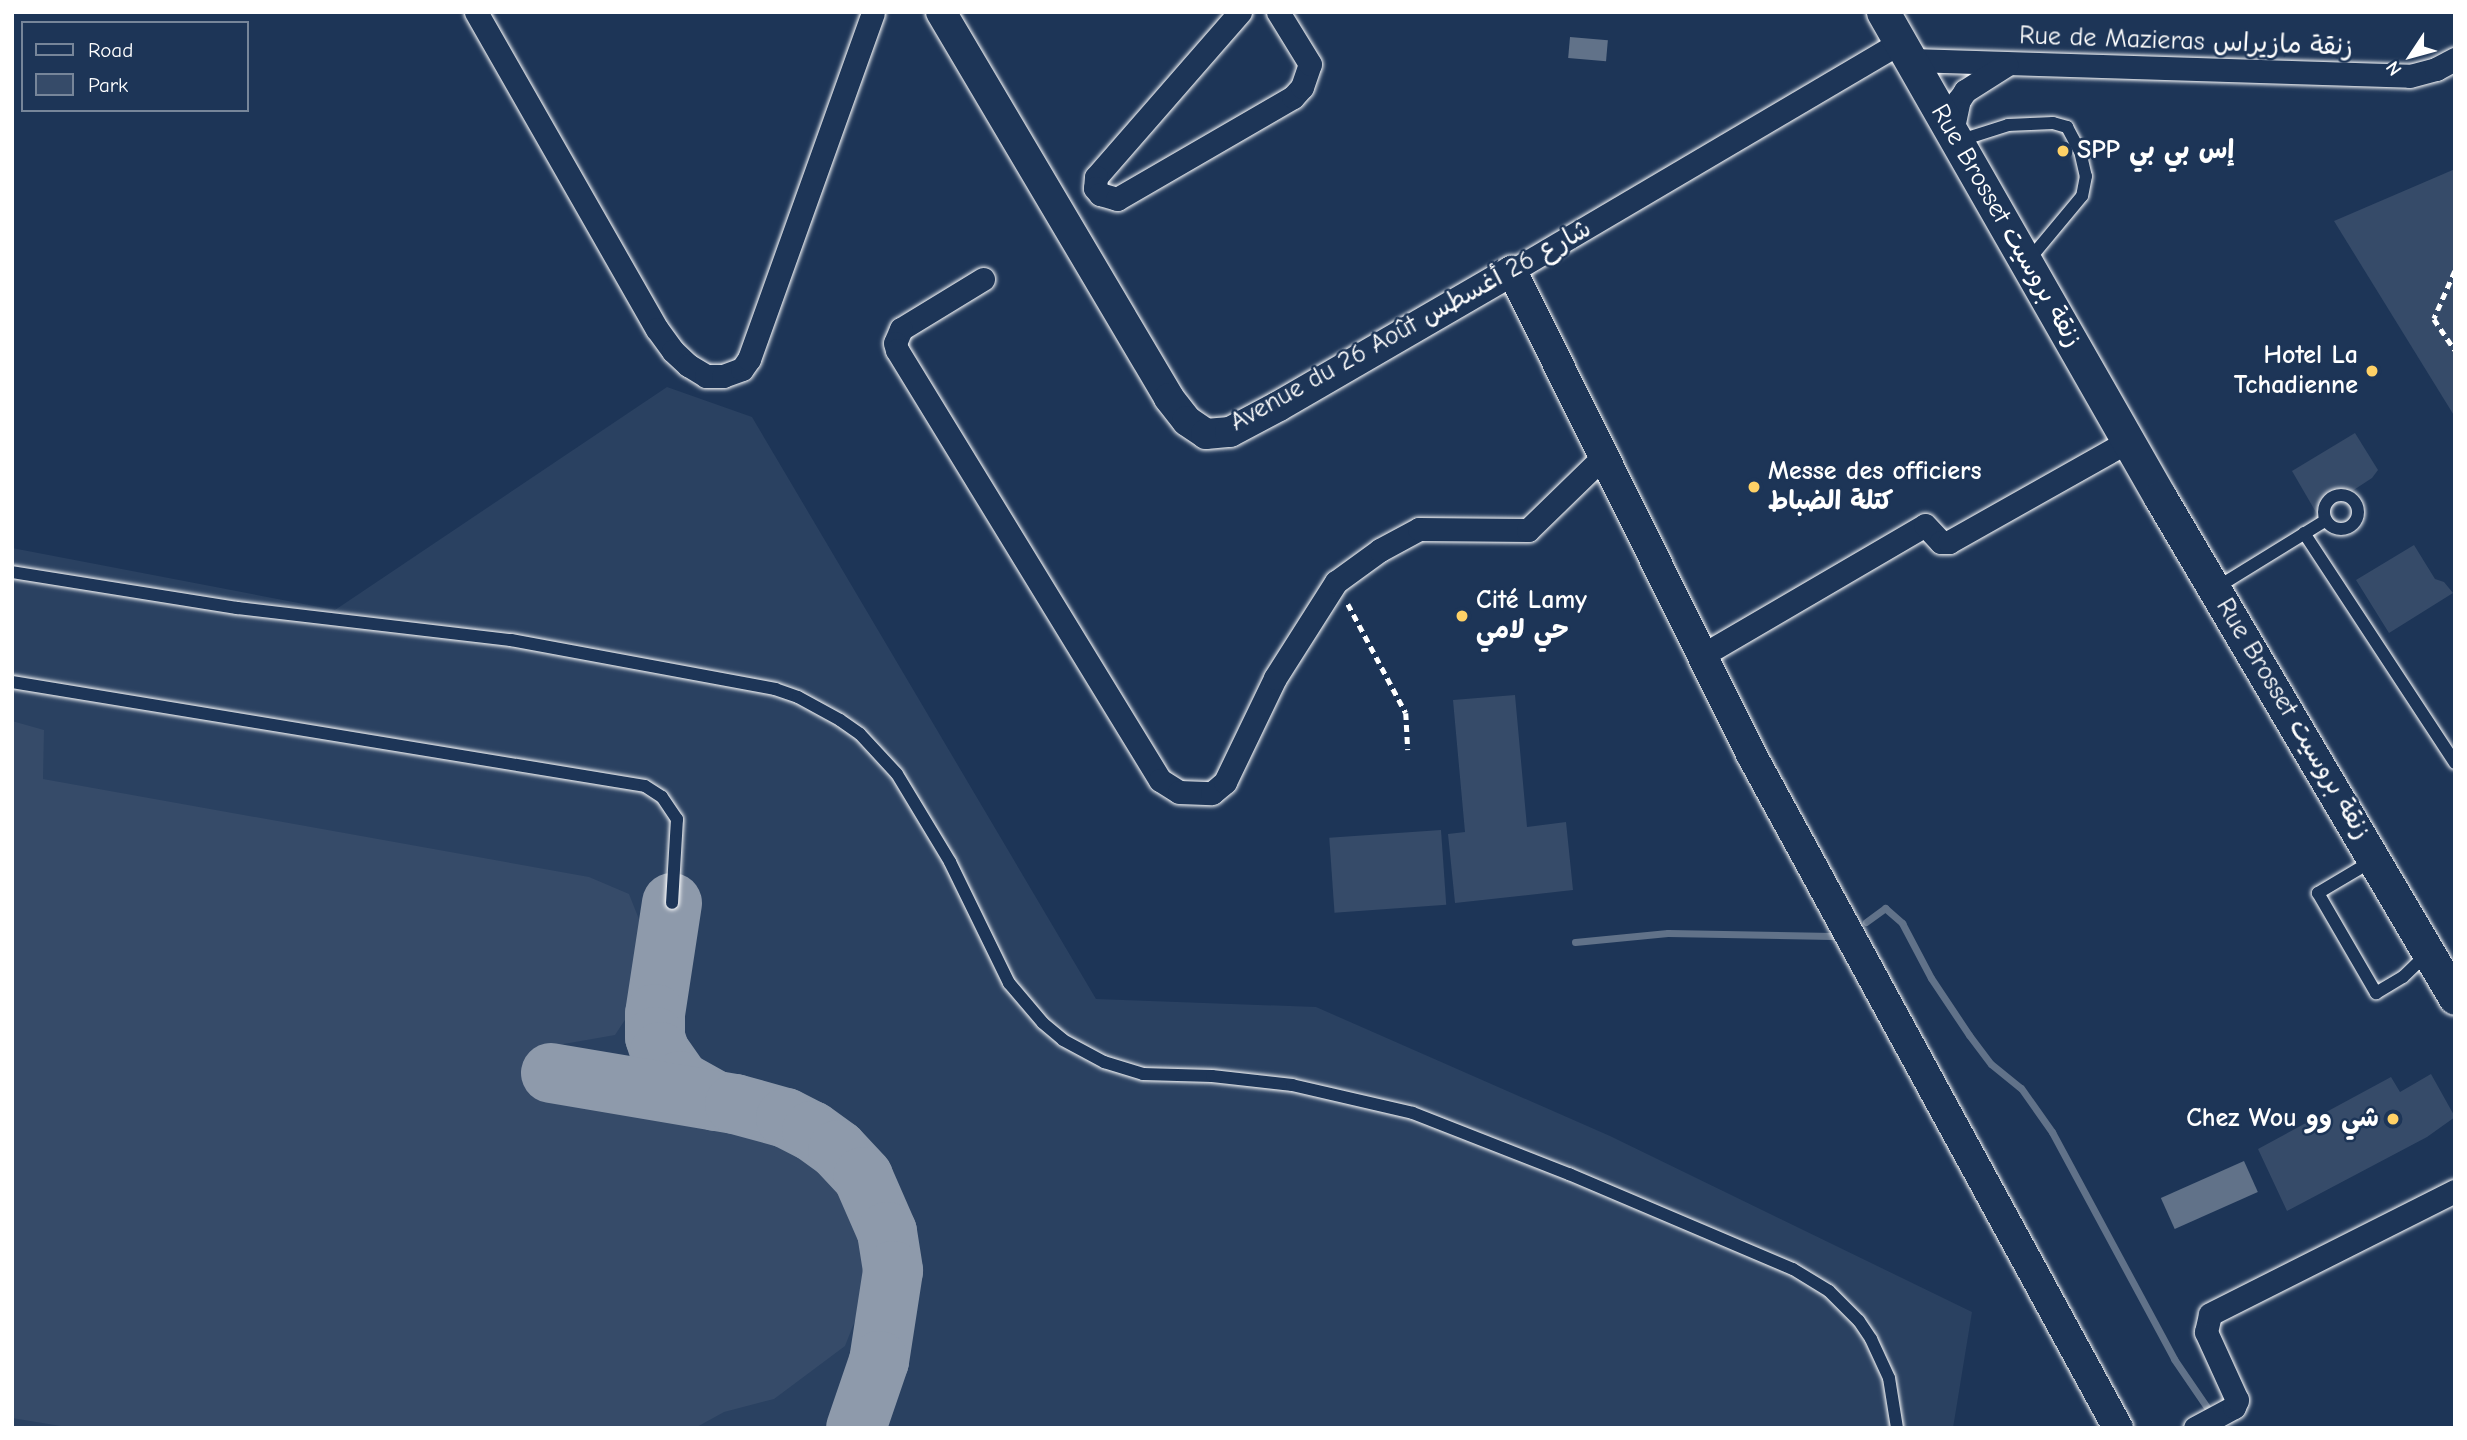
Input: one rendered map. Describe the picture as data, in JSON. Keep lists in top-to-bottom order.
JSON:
{
  "streets": {
    "main road": ["Rue Brosset زنقة بروسيت"],
    "street": ["Rue de Mazieras زنقة مازيراس", "Avenue du 26 Août شارع 26 أغسطس"]
  },
  "crossings": [
    ["Rue de Mazieras زنقة مازيراس", "Rue Brosset زنقة بروسيت"],
    ["Rue de Mazieras زنقة مازيراس", "Avenue du 26 Août شارع 26 أغسطس"],
    ["Rue Brosset زنقة بروسيت", "Avenue du 26 Août شارع 26 أغسطس"]
  ],
  "places": [
    "SPP إس بي بي",
    "Hotel La Tchadienne",
    "Messe des officiers كتلة الضباط",
    "Cité Lamy حي لامي",
    "Chez Wou شي وو"
  ],
  "legend": ["Road", "Park"],
  "north": "bottom left"
}
